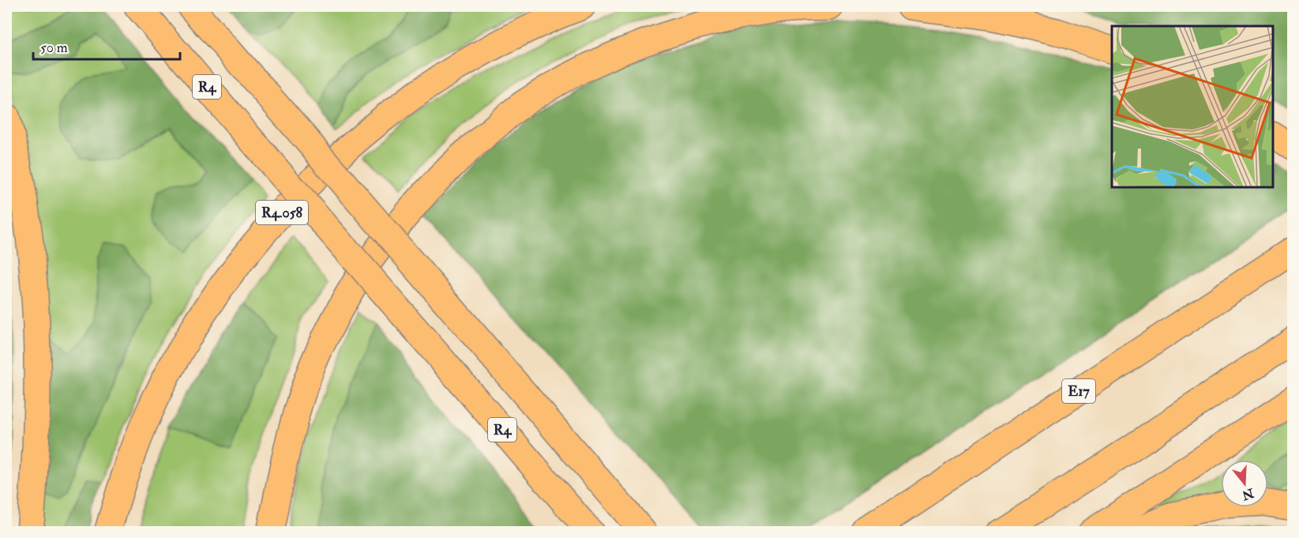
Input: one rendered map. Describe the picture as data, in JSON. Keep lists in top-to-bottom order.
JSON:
{
  "streets": {
    "highway": ["R4", "R4.058", "E17"]
  },
  "scale_bar": "50 m",
  "north": "bottom"
}
